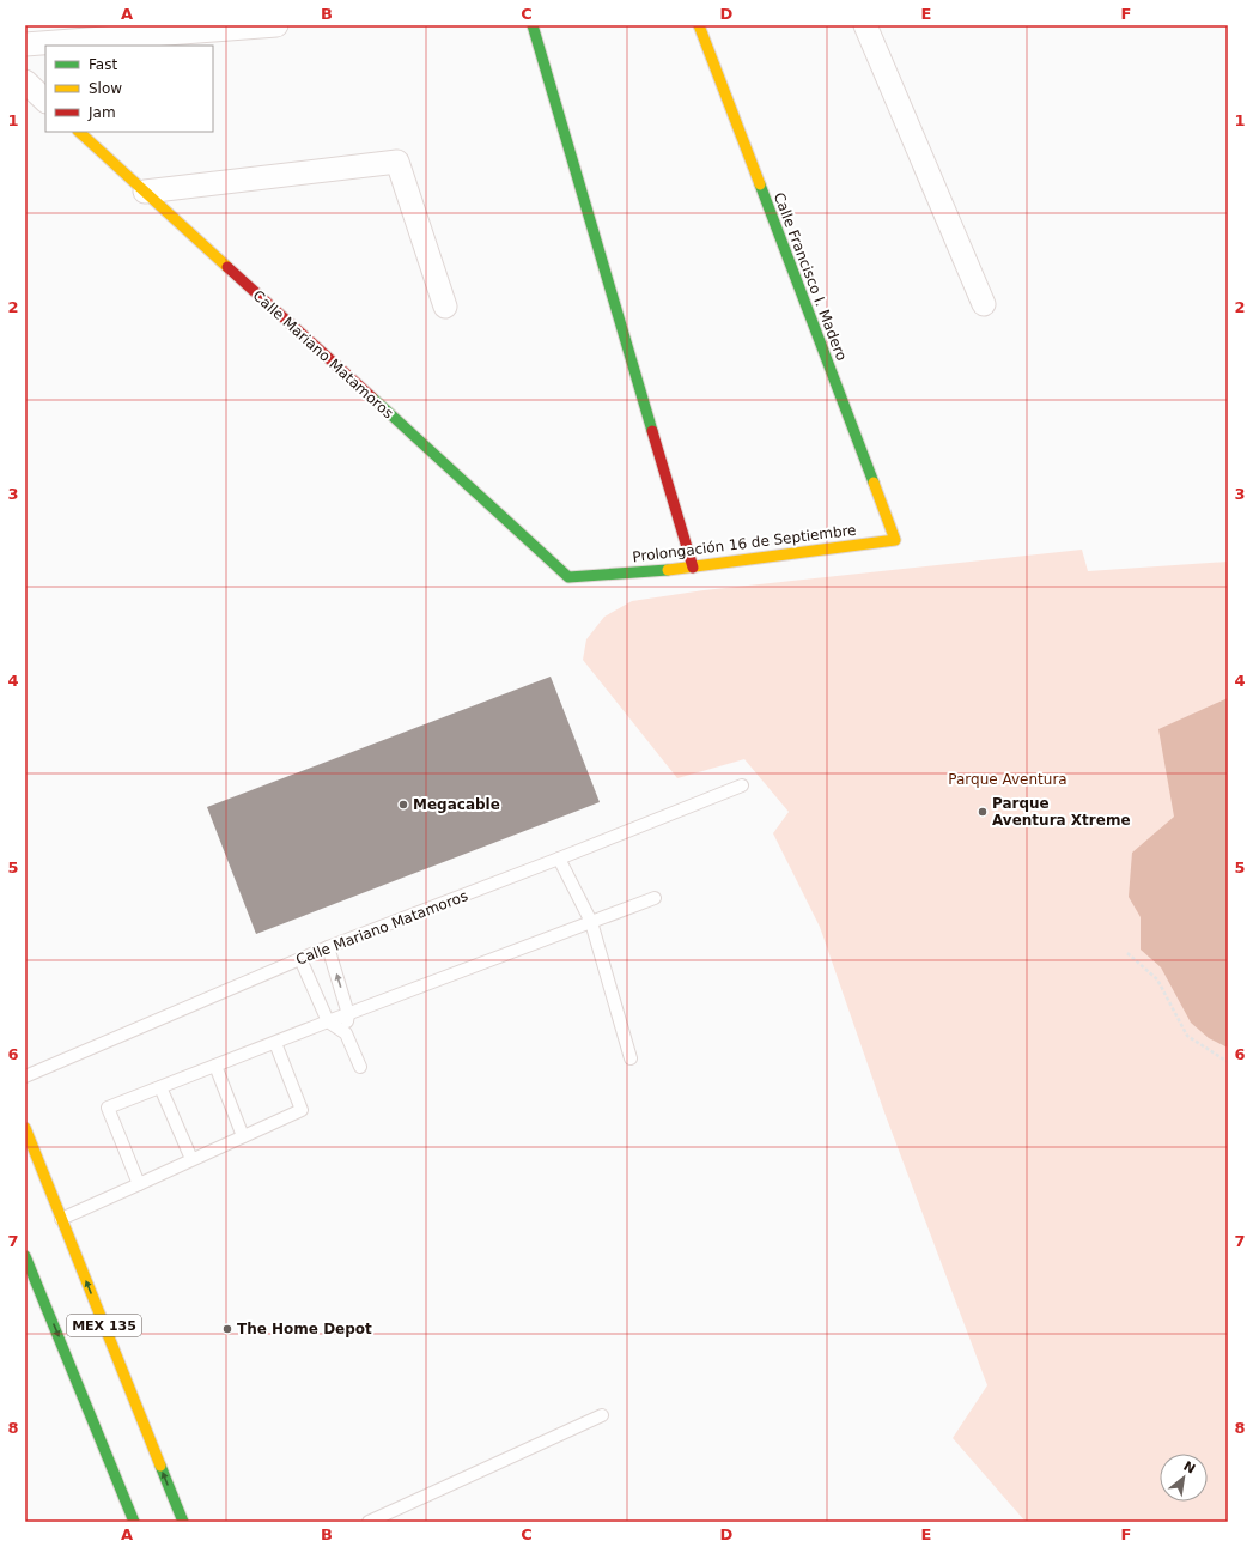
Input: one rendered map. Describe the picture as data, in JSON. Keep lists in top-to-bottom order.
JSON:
{
  "streets": {
    "street": [
      "Calle Francisco I. Madero",
      "Calle Mariano Matamoros",
      "Prolongación 16 de Septiembre",
      "MEX 135"
    ]
  },
  "crossings": [
    ["Calle Francisco I. Madero", "Prolongación 16 de Septiembre"],
    ["Calle Mariano Matamoros", "Prolongación 16 de Septiembre"]
  ],
  "parks": ["Parque Aventura"],
  "places": ["Megacable", "Parque Aventura Xtreme", "The Home Depot"],
  "legend": ["Fast", "Slow", "Jam"],
  "north": "top right",
  "grid": {
    "columns": [
      "A",
      "B",
      "C",
      "D",
      "E",
      "F"
    ],
    "rows": [
      "1",
      "2",
      "3",
      "4",
      "5",
      "6",
      "7",
      "8"
    ]
  }
}
